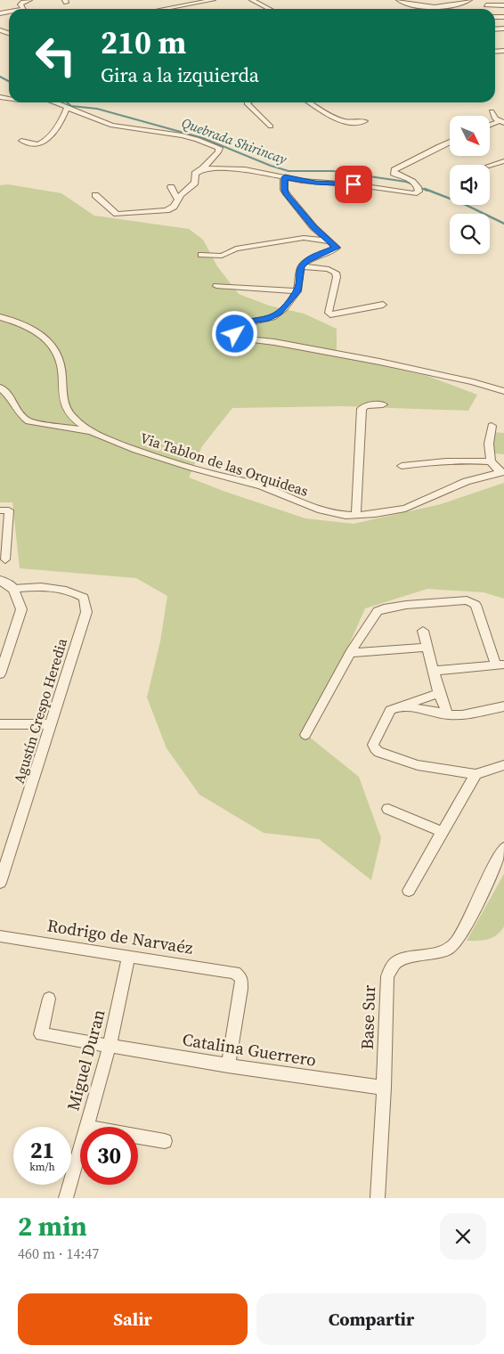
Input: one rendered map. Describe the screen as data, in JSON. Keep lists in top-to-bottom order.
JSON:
{
  "streets": {
    "street": [
      "Via Tablon de las Orquideas",
      "Agustín Crespo Heredia",
      "Rodrigo de Narvaéz",
      "Base Sur",
      "Catalina Guerrero",
      "Miguel Duran"
    ]
  },
  "crossings": [
    ["Rodrigo de Narvaéz", "Catalina Guerrero"],
    ["Rodrigo de Narvaéz", "Miguel Duran"],
    ["Base Sur", "Catalina Guerrero"],
    ["Catalina Guerrero", "Miguel Duran"]
  ],
  "water": ["Quebrada Shirincay"],
  "north": "bottom right",
  "page": {
    "turn": ["210 m", "Gira a la izquierda"],
    "speed": "21 km/h",
    "limit": "30",
    "heading": ["2 min", "460 m · 14:47"],
    "buttons": ["Salir", "Compartir"]
  }
}
